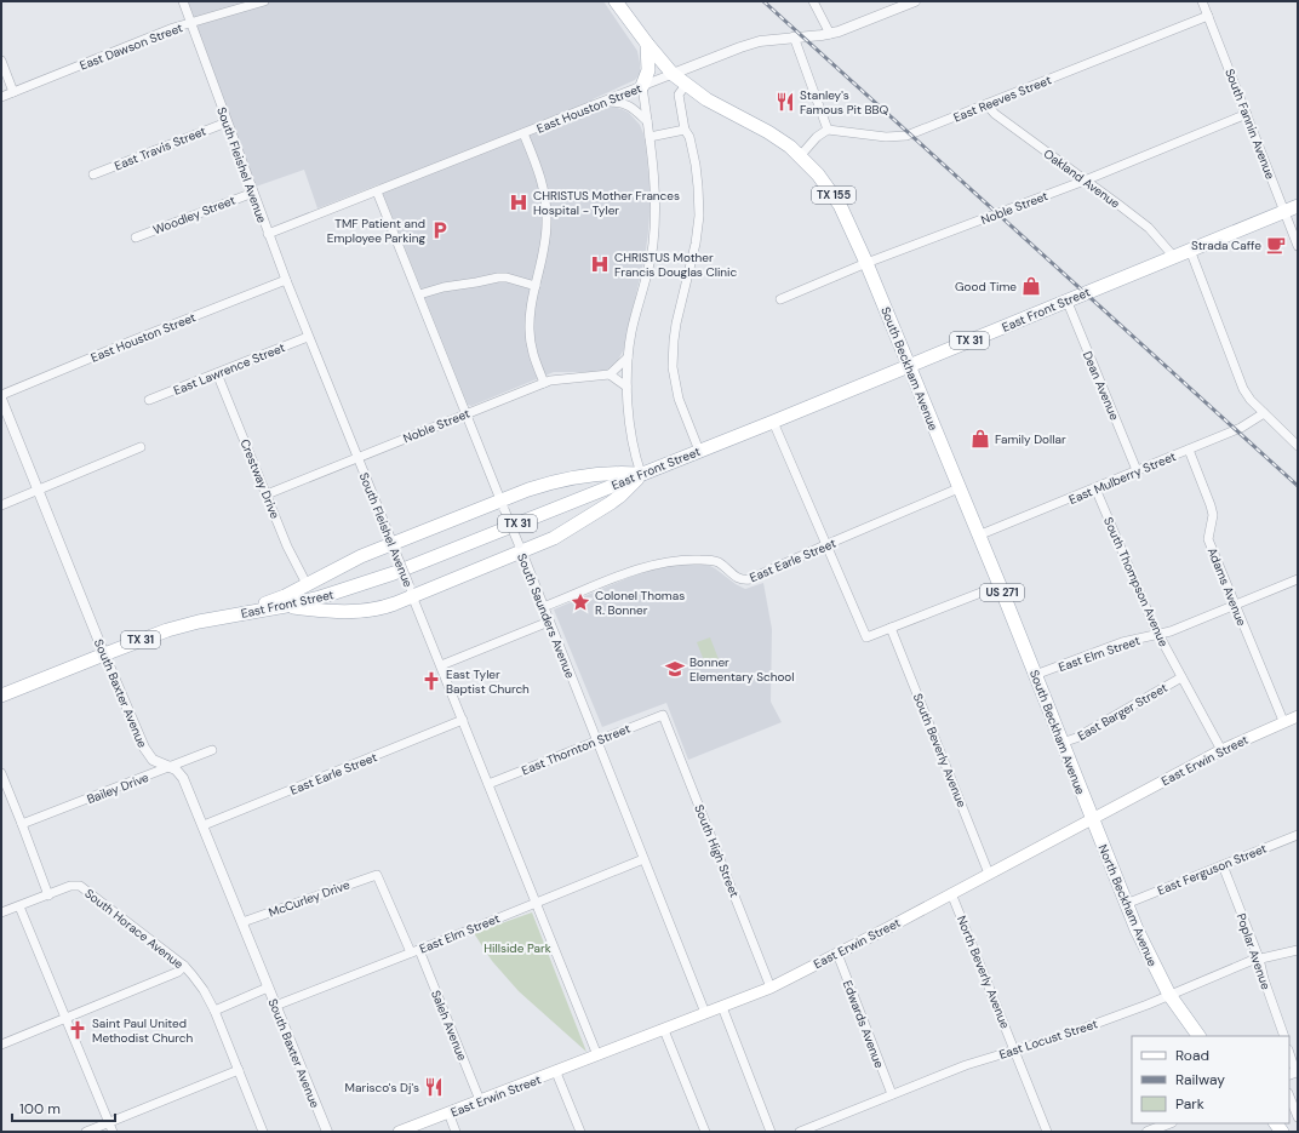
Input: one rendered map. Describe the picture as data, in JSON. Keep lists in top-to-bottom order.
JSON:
{
  "streets": {
    "main road": [
      "TX 155",
      "East Front Street",
      "TX 31",
      "South Beckham Avenue",
      "US 271",
      "East Erwin Street",
      "North Beckham Avenue"
    ],
    "street": [
      "East Dawson Street",
      "East Reeves Street",
      "East Houston Street",
      "South Fannin Avenue",
      "East Travis Street",
      "South Fleishel Avenue",
      "Oakland Avenue",
      "Noble Street",
      "Woodley Street",
      "East Lawrence Street",
      "Dean Avenue",
      "East Mulberry Street",
      "Crestway Drive",
      "East Earle Street",
      "South Thompson Avenue",
      "Adams Avenue",
      "South Saunders Avenue",
      "East Elm Street",
      "South Baxter Avenue",
      "East Barger Street",
      "East Thornton Street",
      "South Beverly Avenue",
      "Bailey Drive",
      "South High Street",
      "East Ferguson Street",
      "McCurley Drive",
      "South Horace Avenue",
      "Poplar Avenue",
      "North Beverly Avenue",
      "Edwards Avenue",
      "Saleh Avenue",
      "East Locust Street"
    ]
  },
  "crossings": [
    ["East Dawson Street", "South Fleishel Avenue"],
    ["East Reeves Street", "South Fannin Avenue"],
    ["East Reeves Street", "Oakland Avenue"],
    ["East Houston Street", "South Fleishel Avenue"],
    ["East Houston Street", "South Beckham Avenue"],
    ["East Houston Street", "South Saunders Avenue"],
    ["South Fannin Avenue", "Noble Street"],
    ["South Fannin Avenue", "East Front Street"],
    ["East Travis Street", "South Fleishel Avenue"],
    ["South Fleishel Avenue", "Noble Street"],
    ["South Fleishel Avenue", "Woodley Street"],
    ["South Fleishel Avenue", "East Lawrence Street"],
    ["South Fleishel Avenue", "East Earle Street"],
    ["South Fleishel Avenue", "East Elm Street"],
    ["South Fleishel Avenue", "East Thornton Street"],
    ["South Fleishel Avenue", "East Erwin Street"],
    ["Oakland Avenue", "Noble Street"],
    ["Oakland Avenue", "East Front Street"],
    ["Noble Street", "South Beckham Avenue"],
    ["Noble Street", "Crestway Drive"],
    ["Noble Street", "South Saunders Avenue"],
    ["East Front Street", "South Beckham Avenue"],
    ["East Front Street", "Dean Avenue"],
    ["East Front Street", "South Baxter Avenue"],
    ["East Lawrence Street", "Crestway Drive"],
    ["South Beckham Avenue", "East Mulberry Street"],
    ["South Beckham Avenue", "East Earle Street"],
    ["South Beckham Avenue", "East Elm Street"],
    ["South Beckham Avenue", "East Barger Street"],
    ["South Beckham Avenue", "East Erwin Street"],
    ["South Beckham Avenue", "North Beckham Avenue"],
    ["Dean Avenue", "East Mulberry Street"],
    ["East Mulberry Street", "South Thompson Avenue"],
    ["East Mulberry Street", "Adams Avenue"],
    ["East Earle Street", "South Saunders Avenue"],
    ["East Earle Street", "South Baxter Avenue"],
    ["South Thompson Avenue", "East Elm Street"],
    ["South Thompson Avenue", "East Barger Street"],
    ["South Thompson Avenue", "East Erwin Street"],
    ["Adams Avenue", "East Elm Street"],
    ["Adams Avenue", "East Erwin Street"],
    ["South Saunders Avenue", "East Elm Street"],
    ["South Saunders Avenue", "East Thornton Street"],
    ["South Saunders Avenue", "East Erwin Street"],
    ["East Elm Street", "South Baxter Avenue"],
    ["East Elm Street", "Saleh Avenue"],
    ["South Baxter Avenue", "Bailey Drive"],
    ["South Baxter Avenue", "McCurley Drive"],
    ["East Thornton Street", "South High Street"],
    ["South Beverly Avenue", "East Erwin Street"],
    ["East Erwin Street", "South High Street"],
    ["East Erwin Street", "North Beckham Avenue"],
    ["East Erwin Street", "North Beverly Avenue"],
    ["East Erwin Street", "Edwards Avenue"],
    ["East Erwin Street", "Saleh Avenue"],
    ["East Ferguson Street", "North Beckham Avenue"],
    ["East Ferguson Street", "Poplar Avenue"],
    ["McCurley Drive", "Saleh Avenue"],
    ["North Beckham Avenue", "East Locust Street"],
    ["Poplar Avenue", "East Locust Street"],
    ["North Beverly Avenue", "East Locust Street"],
    ["Edwards Avenue", "East Locust Street"]
  ],
  "parks": ["Hillside Park"],
  "places": {
    "restaurant": ["Stanley's Famous Pit BBQ", "Marisco's Dj's"],
    "hospital": ["CHRISTUS Mother Frances Hospital - Tyler", "CHRISTUS Mother Francis Douglas Clinic"],
    "parking": ["TMF Patient and Employee Parking"],
    "cafe": ["Strada Caffe"],
    "shop": ["Good Time", "Family Dollar"],
    "place": ["Colonel Thomas R. Bonner"],
    "school or university": ["Bonner Elementary School"],
    "church": ["East Tyler Baptist Church", "Saint Paul United Methodist Church"]
  },
  "legend": ["Road", "Railway", "Park"],
  "scale_bar": "100 m"
}
